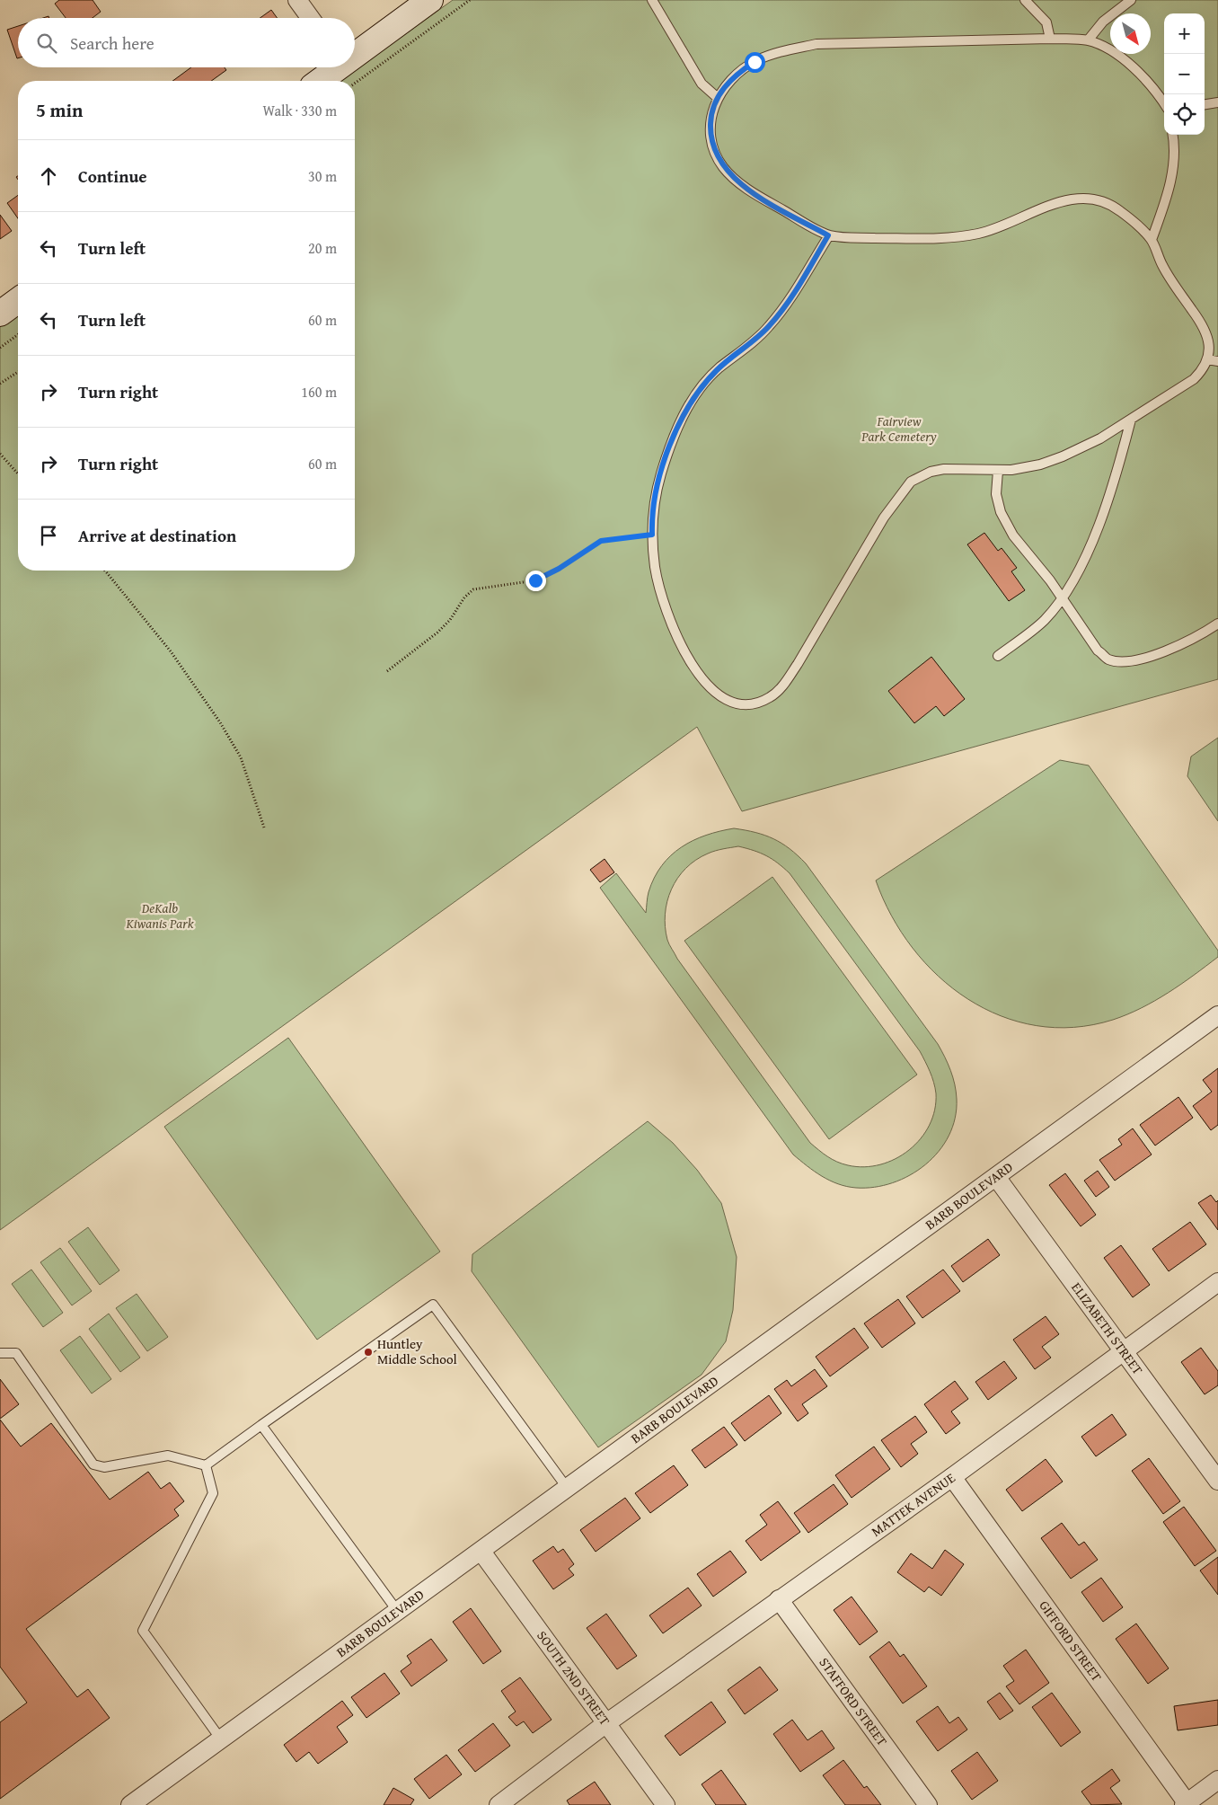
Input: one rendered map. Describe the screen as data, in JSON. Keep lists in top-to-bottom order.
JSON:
{
  "streets": {
    "street": [
      "BARB BOULEVARD",
      "ELIZABETH STREET",
      "MATTEK AVENUE",
      "GIFFORD STREET",
      "SOUTH 2ND STREET",
      "STAFFORD STREET"
    ]
  },
  "crossings": [
    ["BARB BOULEVARD", "ELIZABETH STREET"],
    ["BARB BOULEVARD", "SOUTH 2ND STREET"],
    ["ELIZABETH STREET", "MATTEK AVENUE"],
    ["MATTEK AVENUE", "GIFFORD STREET"],
    ["MATTEK AVENUE", "SOUTH 2ND STREET"],
    ["MATTEK AVENUE", "STAFFORD STREET"]
  ],
  "parks": ["Fairview Park Cemetery", "DeKalb Kiwanis Park"],
  "places": ["Huntley Middle School"],
  "north": "bottom right",
  "page": {
    "map_buttons": ["+", "−"],
    "search": "Search here",
    "heading": ["5 min", "Walk · 330 m"],
    "list": [
      ["Continue", "30 m"],
      ["Turn left", "20 m"],
      ["Turn left", "60 m"],
      ["Turn right", "160 m"],
      ["Turn right", "60 m"],
      "Arrive at destination"
    ]
  }
}
